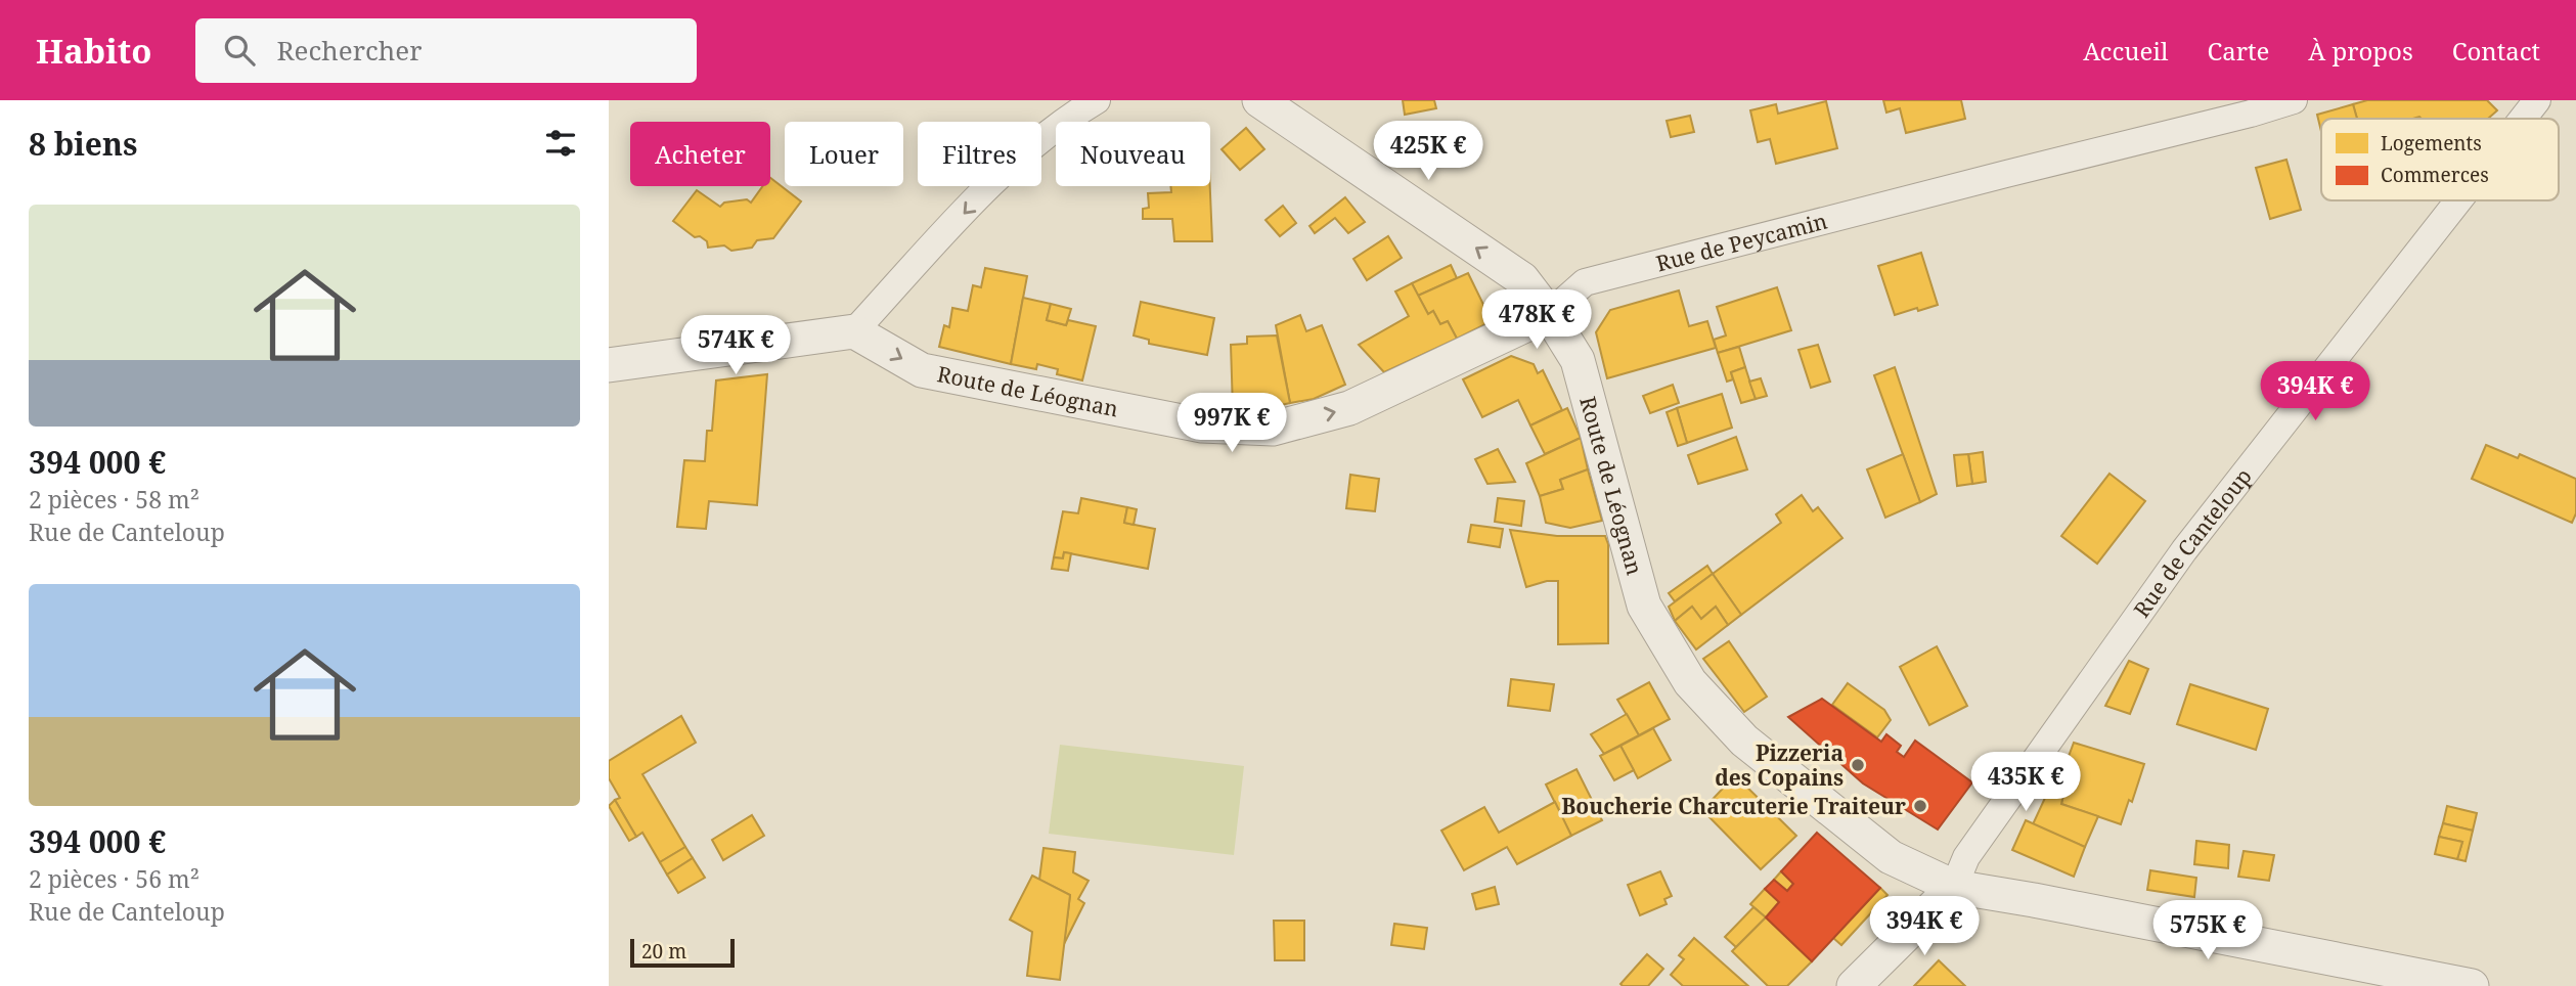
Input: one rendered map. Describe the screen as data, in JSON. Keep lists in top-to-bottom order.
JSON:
{
  "streets": {
    "street": ["Rue de Peycamin", "Route de Léognan", "Rue de Canteloup"]
  },
  "crossings": [
    ["Rue de Peycamin", "Route de Léognan"],
    ["Route de Léognan", "Rue de Canteloup"]
  ],
  "places": ["Pizzeria des Copains", "Boucherie Charcuterie Traiteur"],
  "legend": ["Logements", "Commerces"],
  "scale_bar": "20 m",
  "page": {
    "header": "Habito",
    "search": "Rechercher",
    "nav": [
      "Accueil",
      "Carte",
      "À propos",
      "Contact"
    ],
    "heading": "8 biens",
    "price": [
      "425K €",
      "478K €",
      "574K €",
      "394K €",
      "997K €",
      "435K €",
      "394K €",
      "575K €"
    ],
    "chip": [
      "Acheter",
      "Louer",
      "Filtres",
      "Nouveau"
    ],
    "list": [
      {
        "name": "394 000 €",
        "note": "2 pièces · 58 m² · Rue de Canteloup"
      },
      {
        "name": "394 000 €",
        "note": "2 pièces · 56 m² · Rue de Canteloup"
      }
    ],
    "scale": "20 m"
  }
}
